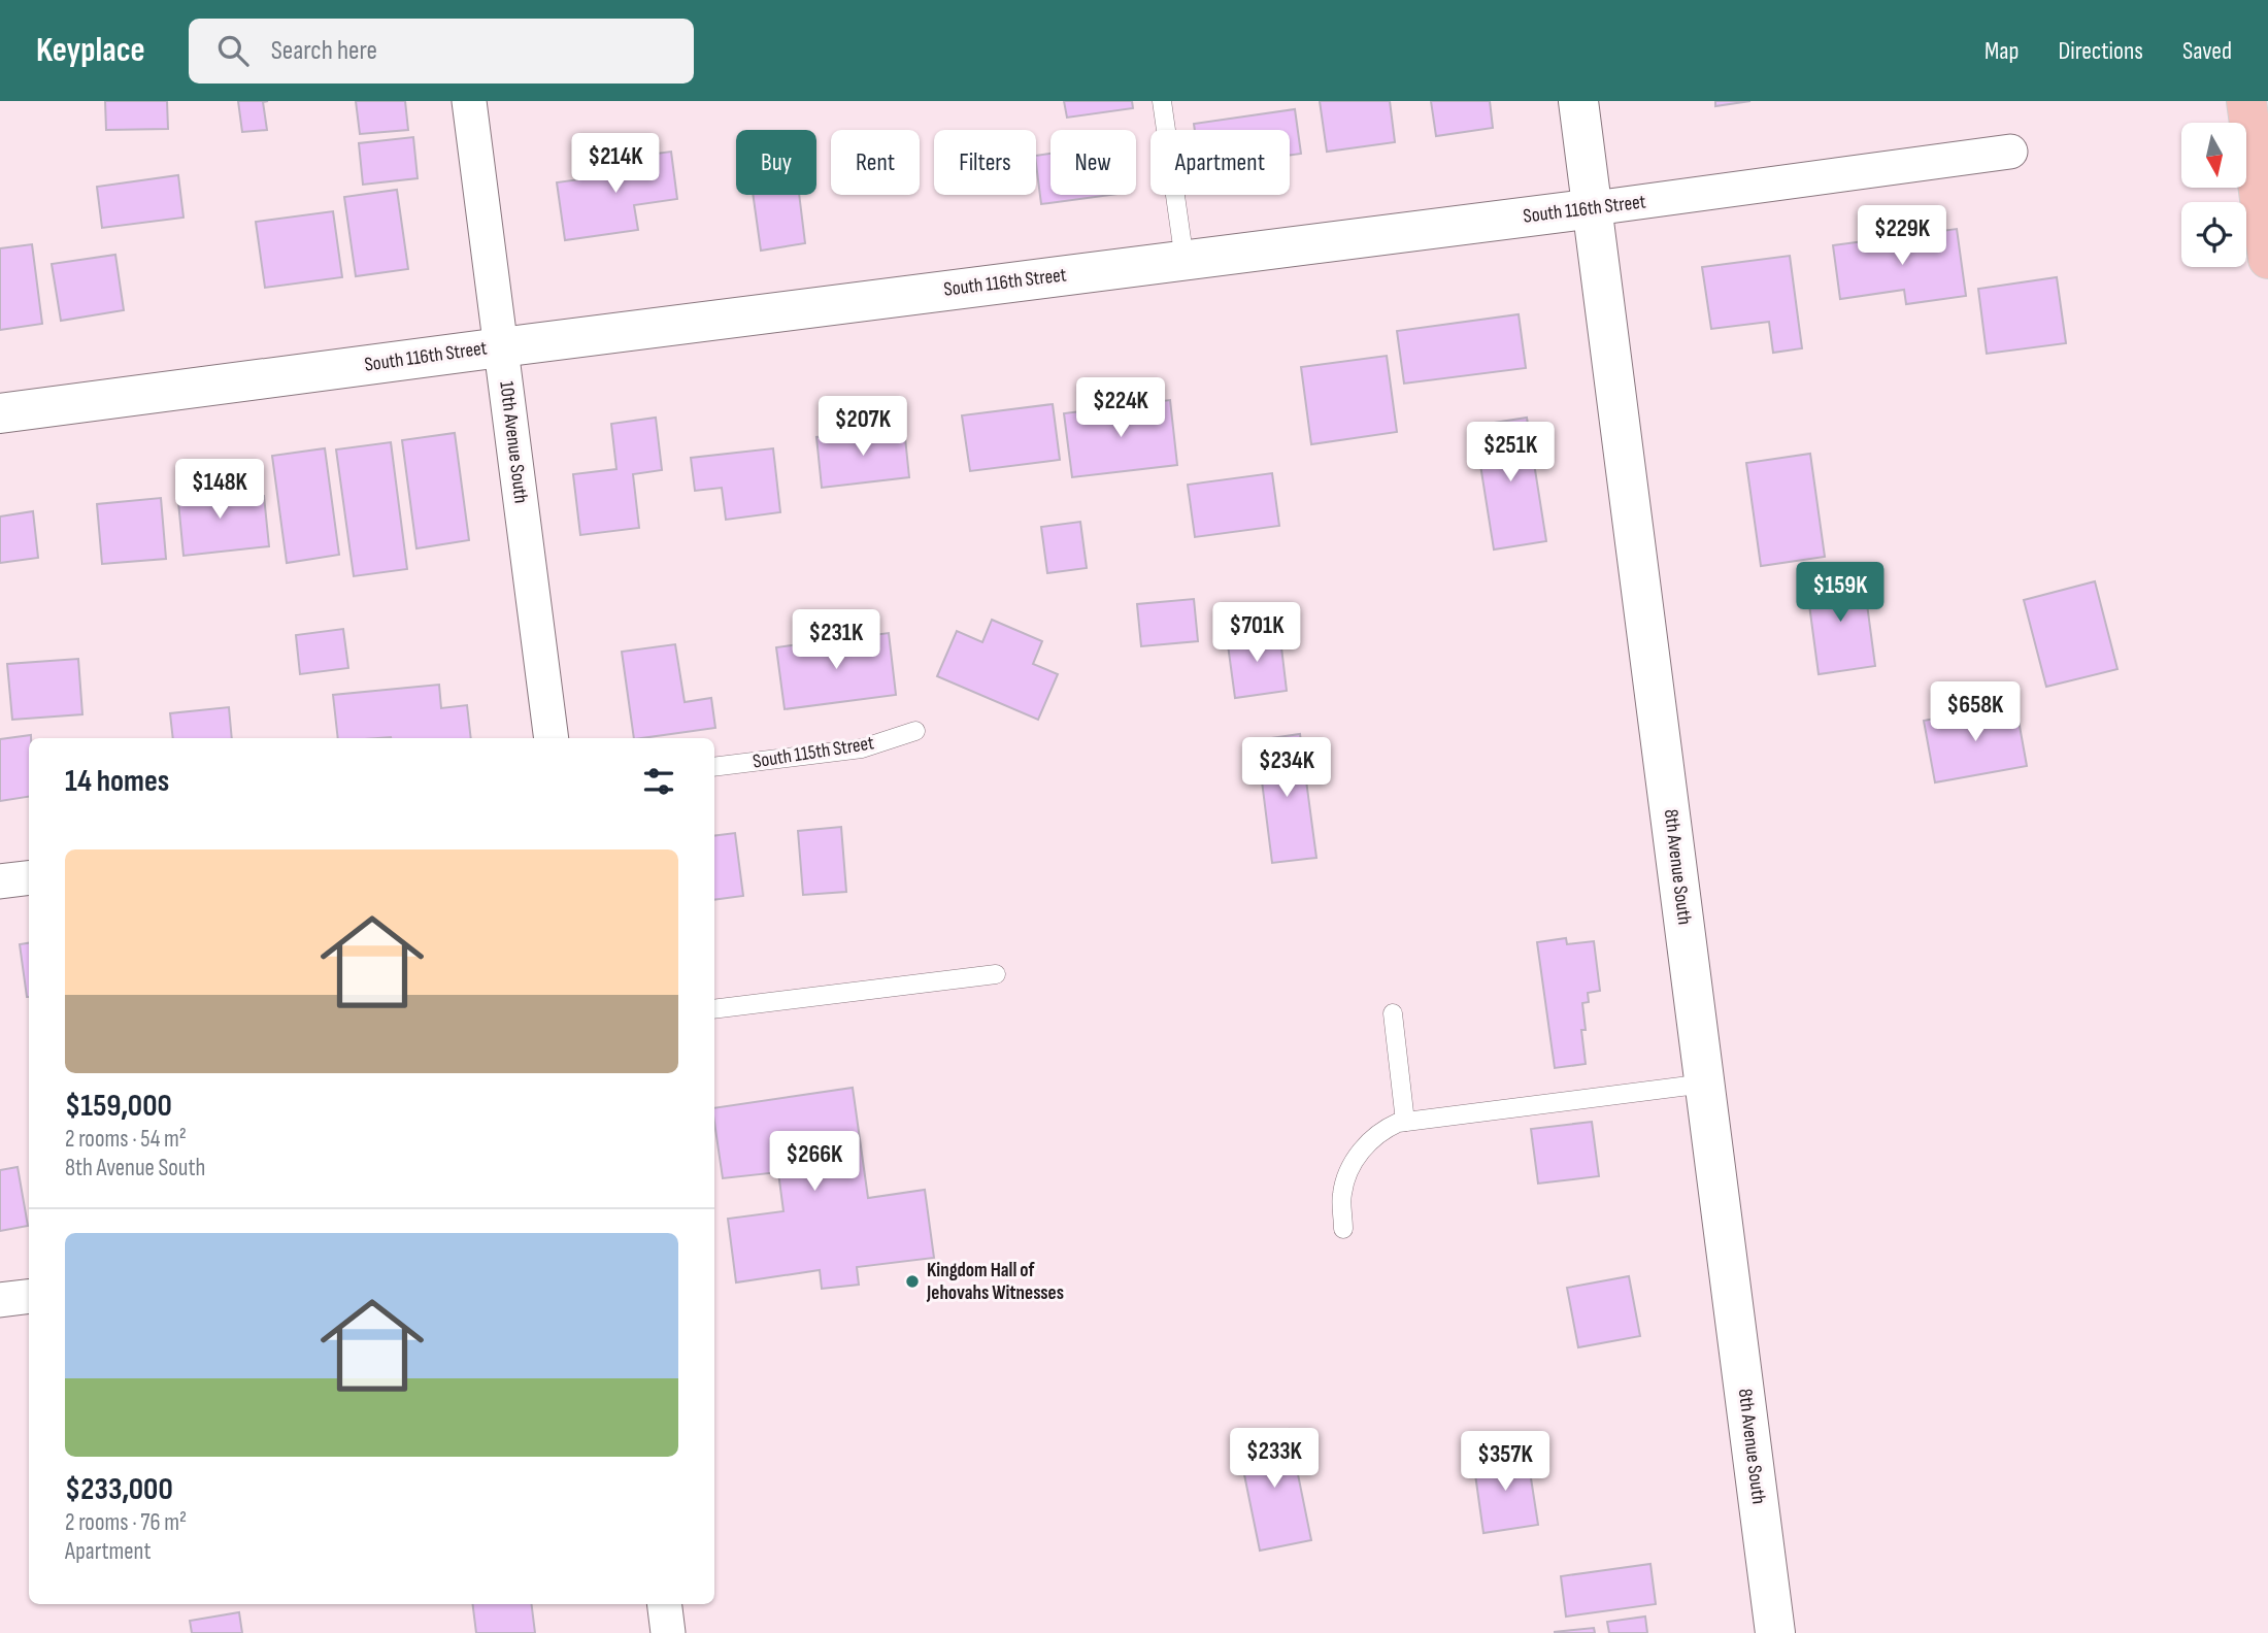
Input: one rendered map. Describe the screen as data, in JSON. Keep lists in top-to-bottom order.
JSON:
{
  "streets": {
    "street": ["South 116th Street", "10th Avenue South", "8th Avenue South"],
    "lane": ["South 115th Street"]
  },
  "crossings": [
    ["South 116th Street", "10th Avenue South"],
    ["South 116th Street", "8th Avenue South"]
  ],
  "places": ["Kingdom Hall of Jehovahs Witnesses"],
  "north": "bottom",
  "page": {
    "header": "Keyplace",
    "search": "Search here",
    "nav": ["Map", "Directions", "Saved"],
    "chip": [
      "Buy",
      "Rent",
      "Filters",
      "New",
      "Apartment"
    ],
    "price": [
      "$214K",
      "$229K",
      "$224K",
      "$207K",
      "$251K",
      "$148K",
      "$159K",
      "$701K",
      "$231K",
      "$658K",
      "$234K",
      "$266K",
      "$233K",
      "$357K"
    ],
    "heading": "14 homes",
    "list": [
      {
        "name": "$159,000",
        "note": "2 rooms · 54 m² · 8th Avenue South"
      },
      {
        "name": "$233,000",
        "note": "2 rooms · 76 m² · Apartment"
      }
    ]
  }
}
